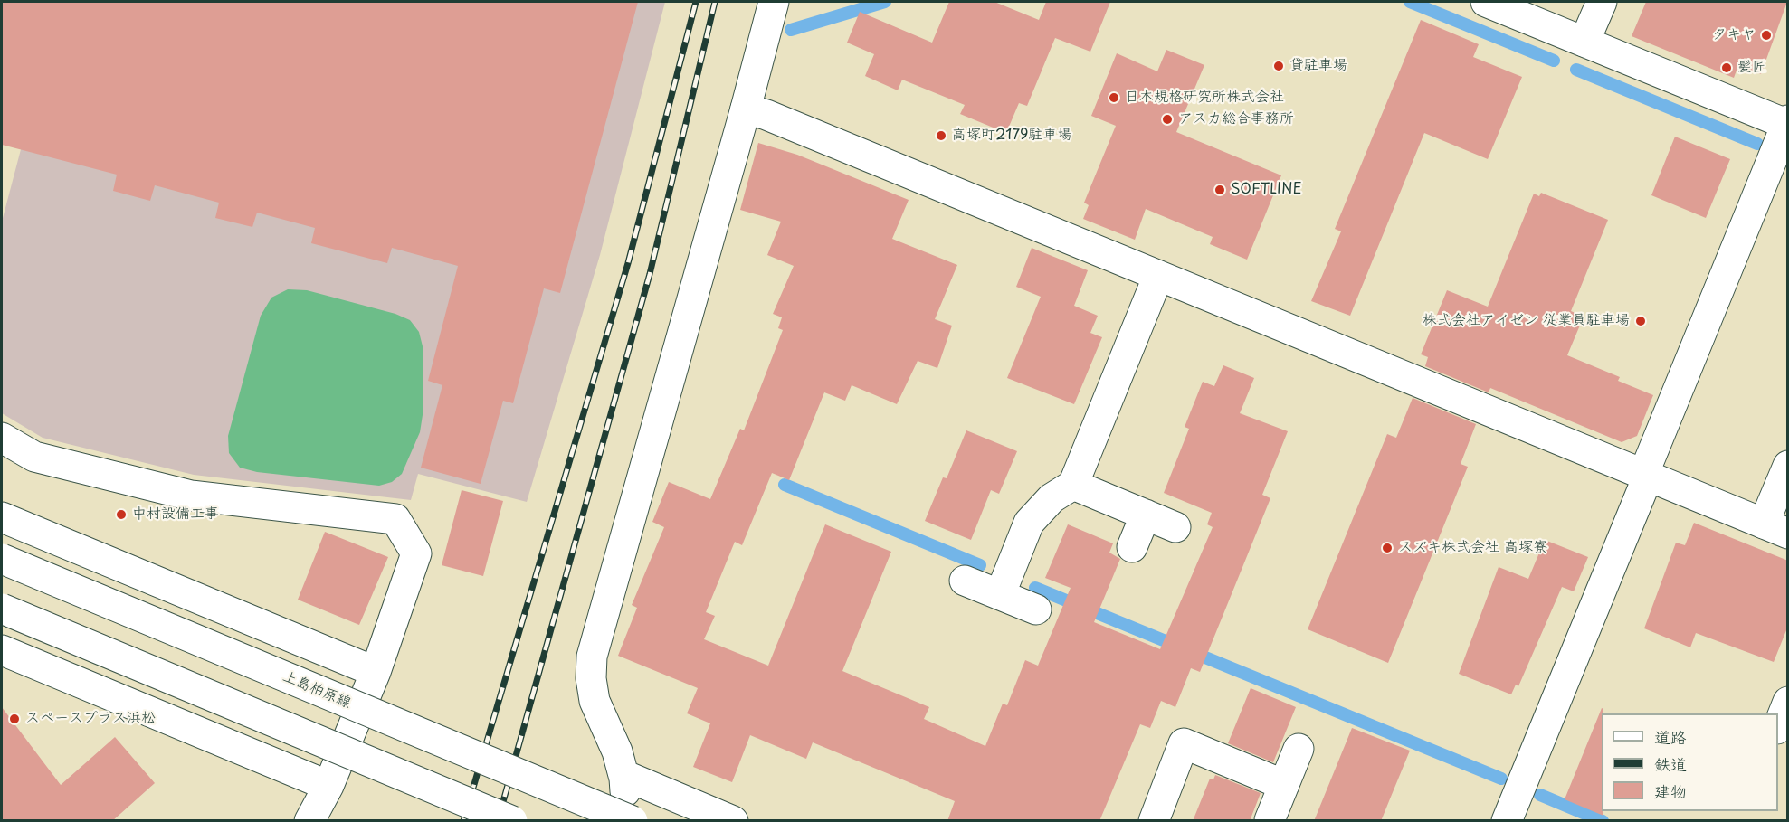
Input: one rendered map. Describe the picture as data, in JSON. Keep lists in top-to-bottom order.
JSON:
{
  "streets": {
    "street": ["上島柏原線"]
  },
  "places": [
    "タキヤ",
    "貸駐車場",
    "髪匠",
    "日本規格研究所株式会社",
    "アスカ総合事務所",
    "高塚町2179駐車場",
    "SOFTLINE",
    "株式会社アイゼン 従業員駐車場",
    "中村設備工事",
    "スズキ株式会社 高塚寮",
    "スペースプラス浜松"
  ],
  "legend": ["道路", "鉄道", "建物"]
}
